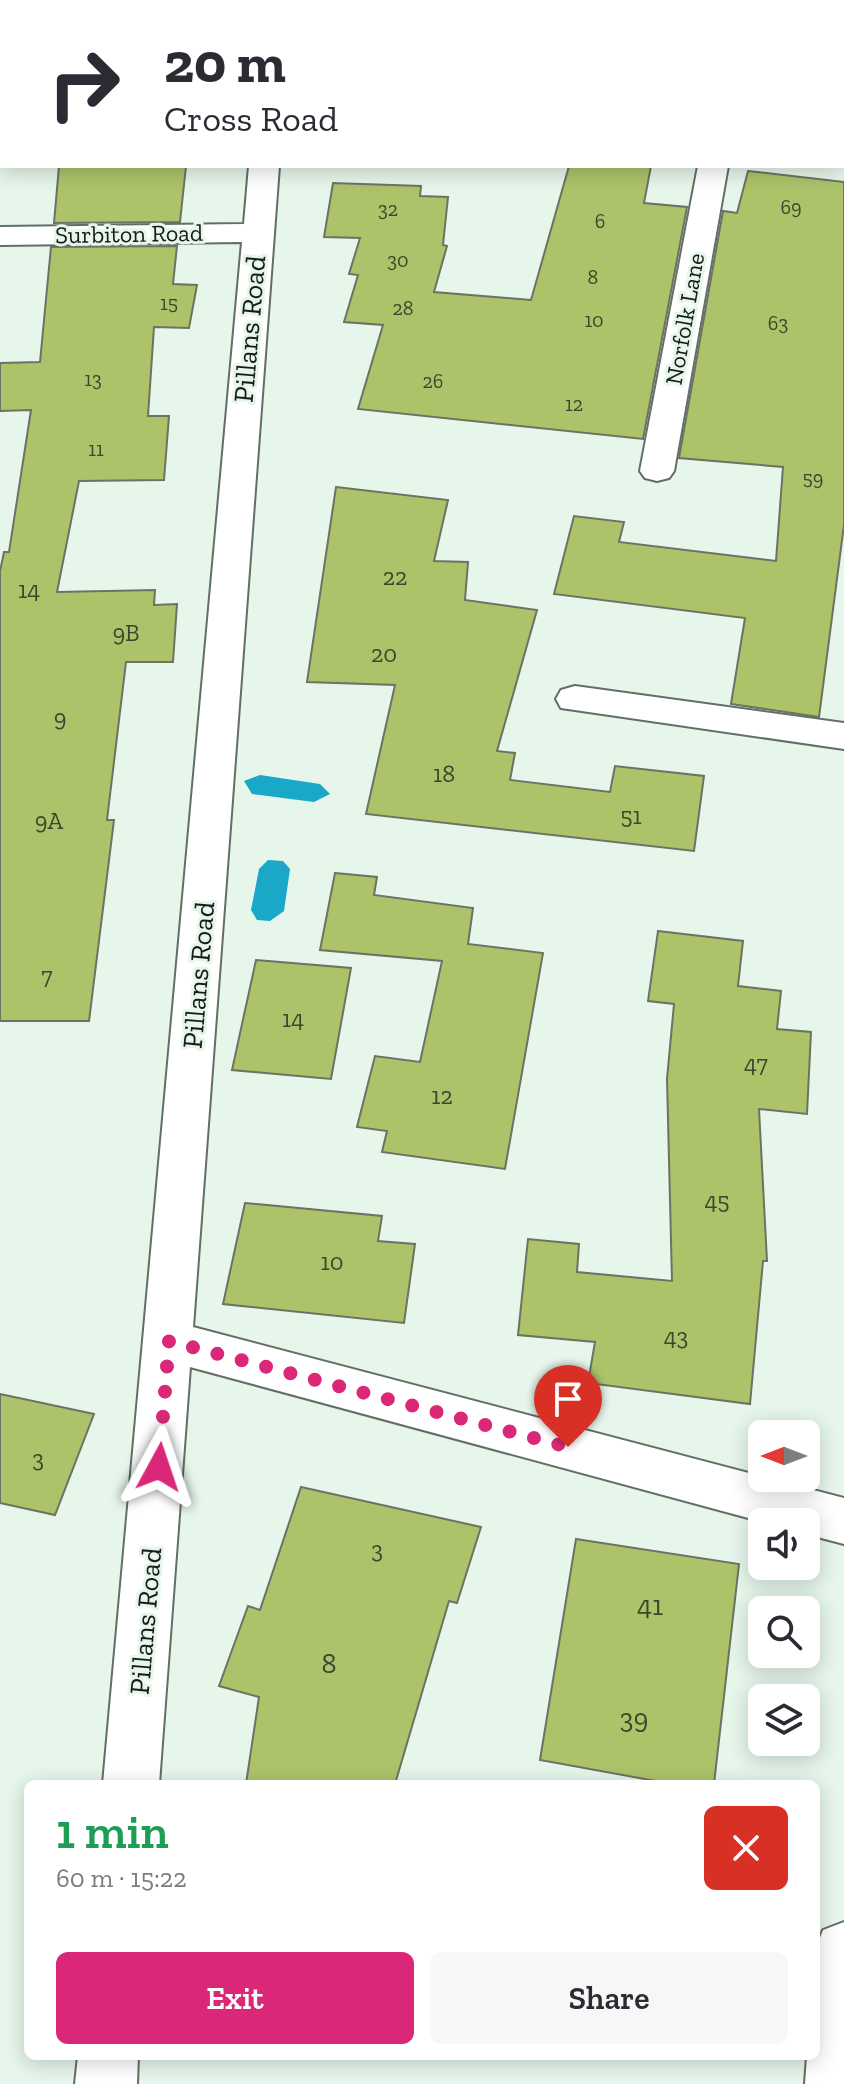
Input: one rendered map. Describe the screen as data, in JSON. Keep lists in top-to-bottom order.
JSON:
{
  "streets": {
    "street": ["Surbiton Road", "Norfolk Lane", "Pillans Road"]
  },
  "crossings": [
    ["Surbiton Road", "Pillans Road"]
  ],
  "house_numbers": [
    "69",
    "32",
    "6",
    "30",
    "8",
    "15",
    "28",
    "10",
    "63",
    "13",
    "26",
    "12",
    "11",
    "59",
    "22",
    "14",
    "9B",
    "20",
    "9",
    "18",
    "51",
    "9A",
    "7",
    "14",
    "47",
    "12",
    "45",
    "10",
    "43",
    "3",
    "3",
    "41",
    "8",
    "39"
  ],
  "north": "left",
  "page": {
    "turn": ["20 m", "Cross Road"],
    "heading": ["1 min", "60 m · 15:22"],
    "buttons": ["Exit", "Share"]
  }
}
